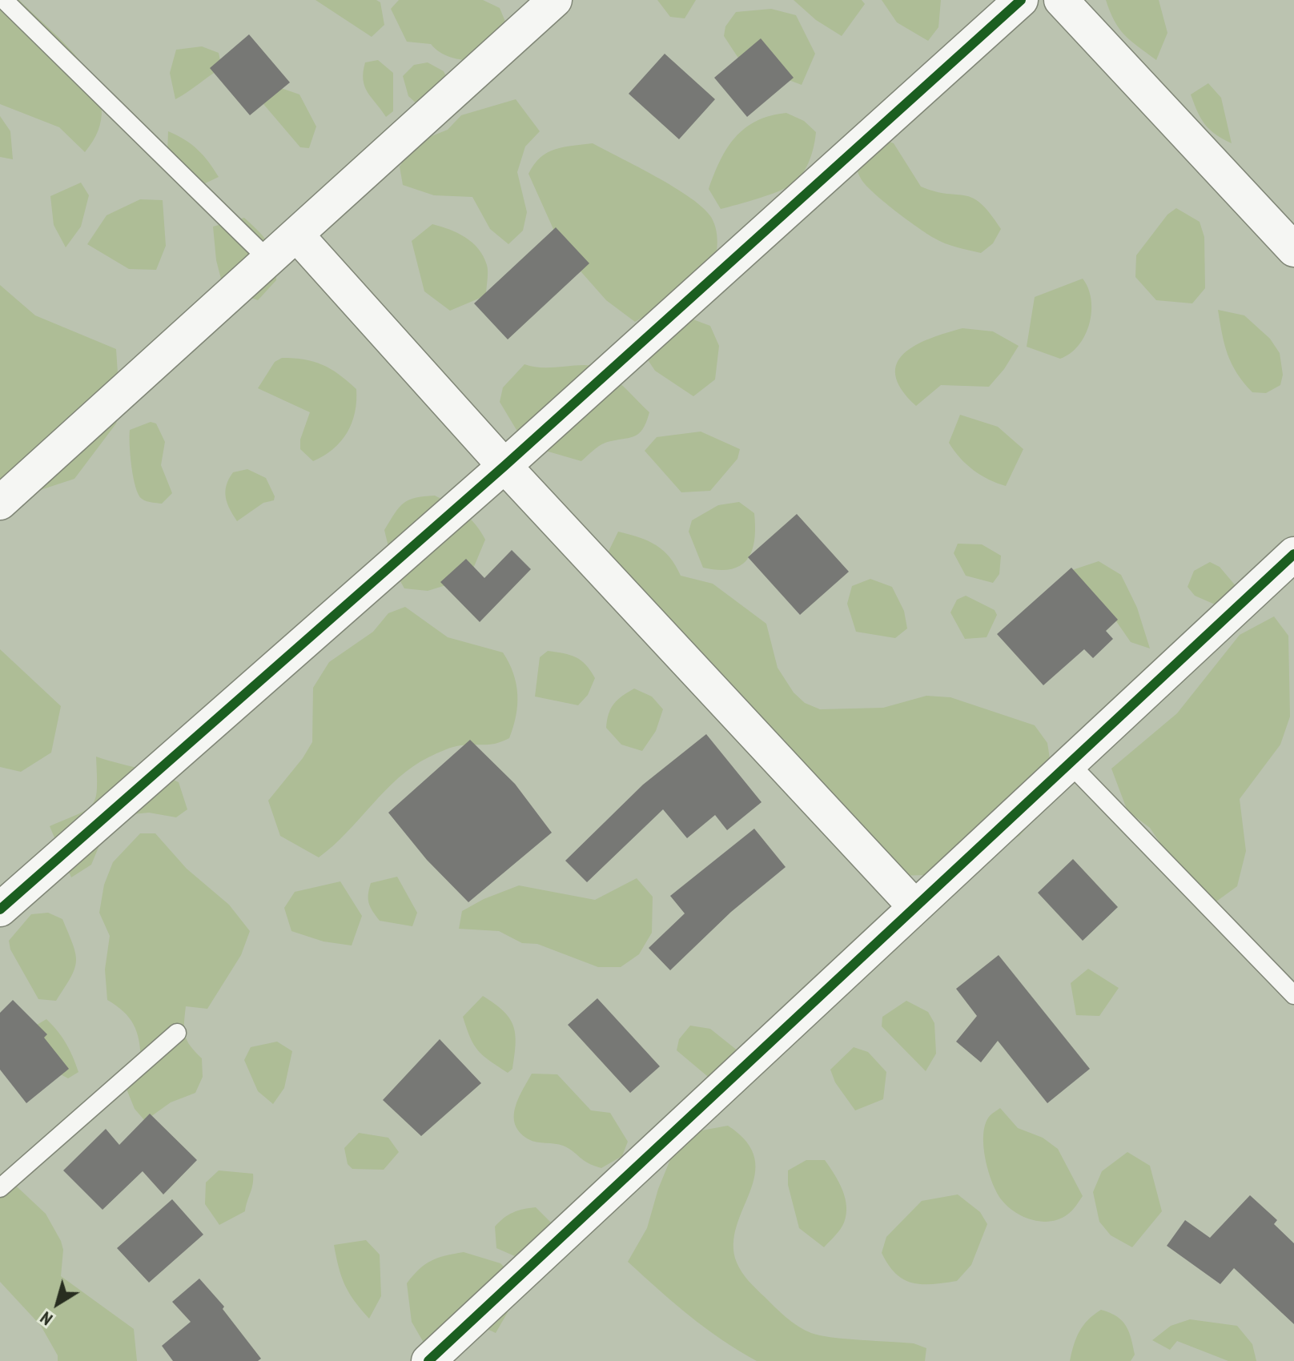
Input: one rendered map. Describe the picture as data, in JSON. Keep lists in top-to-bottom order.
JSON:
{
  "north": "bottom left"
}
